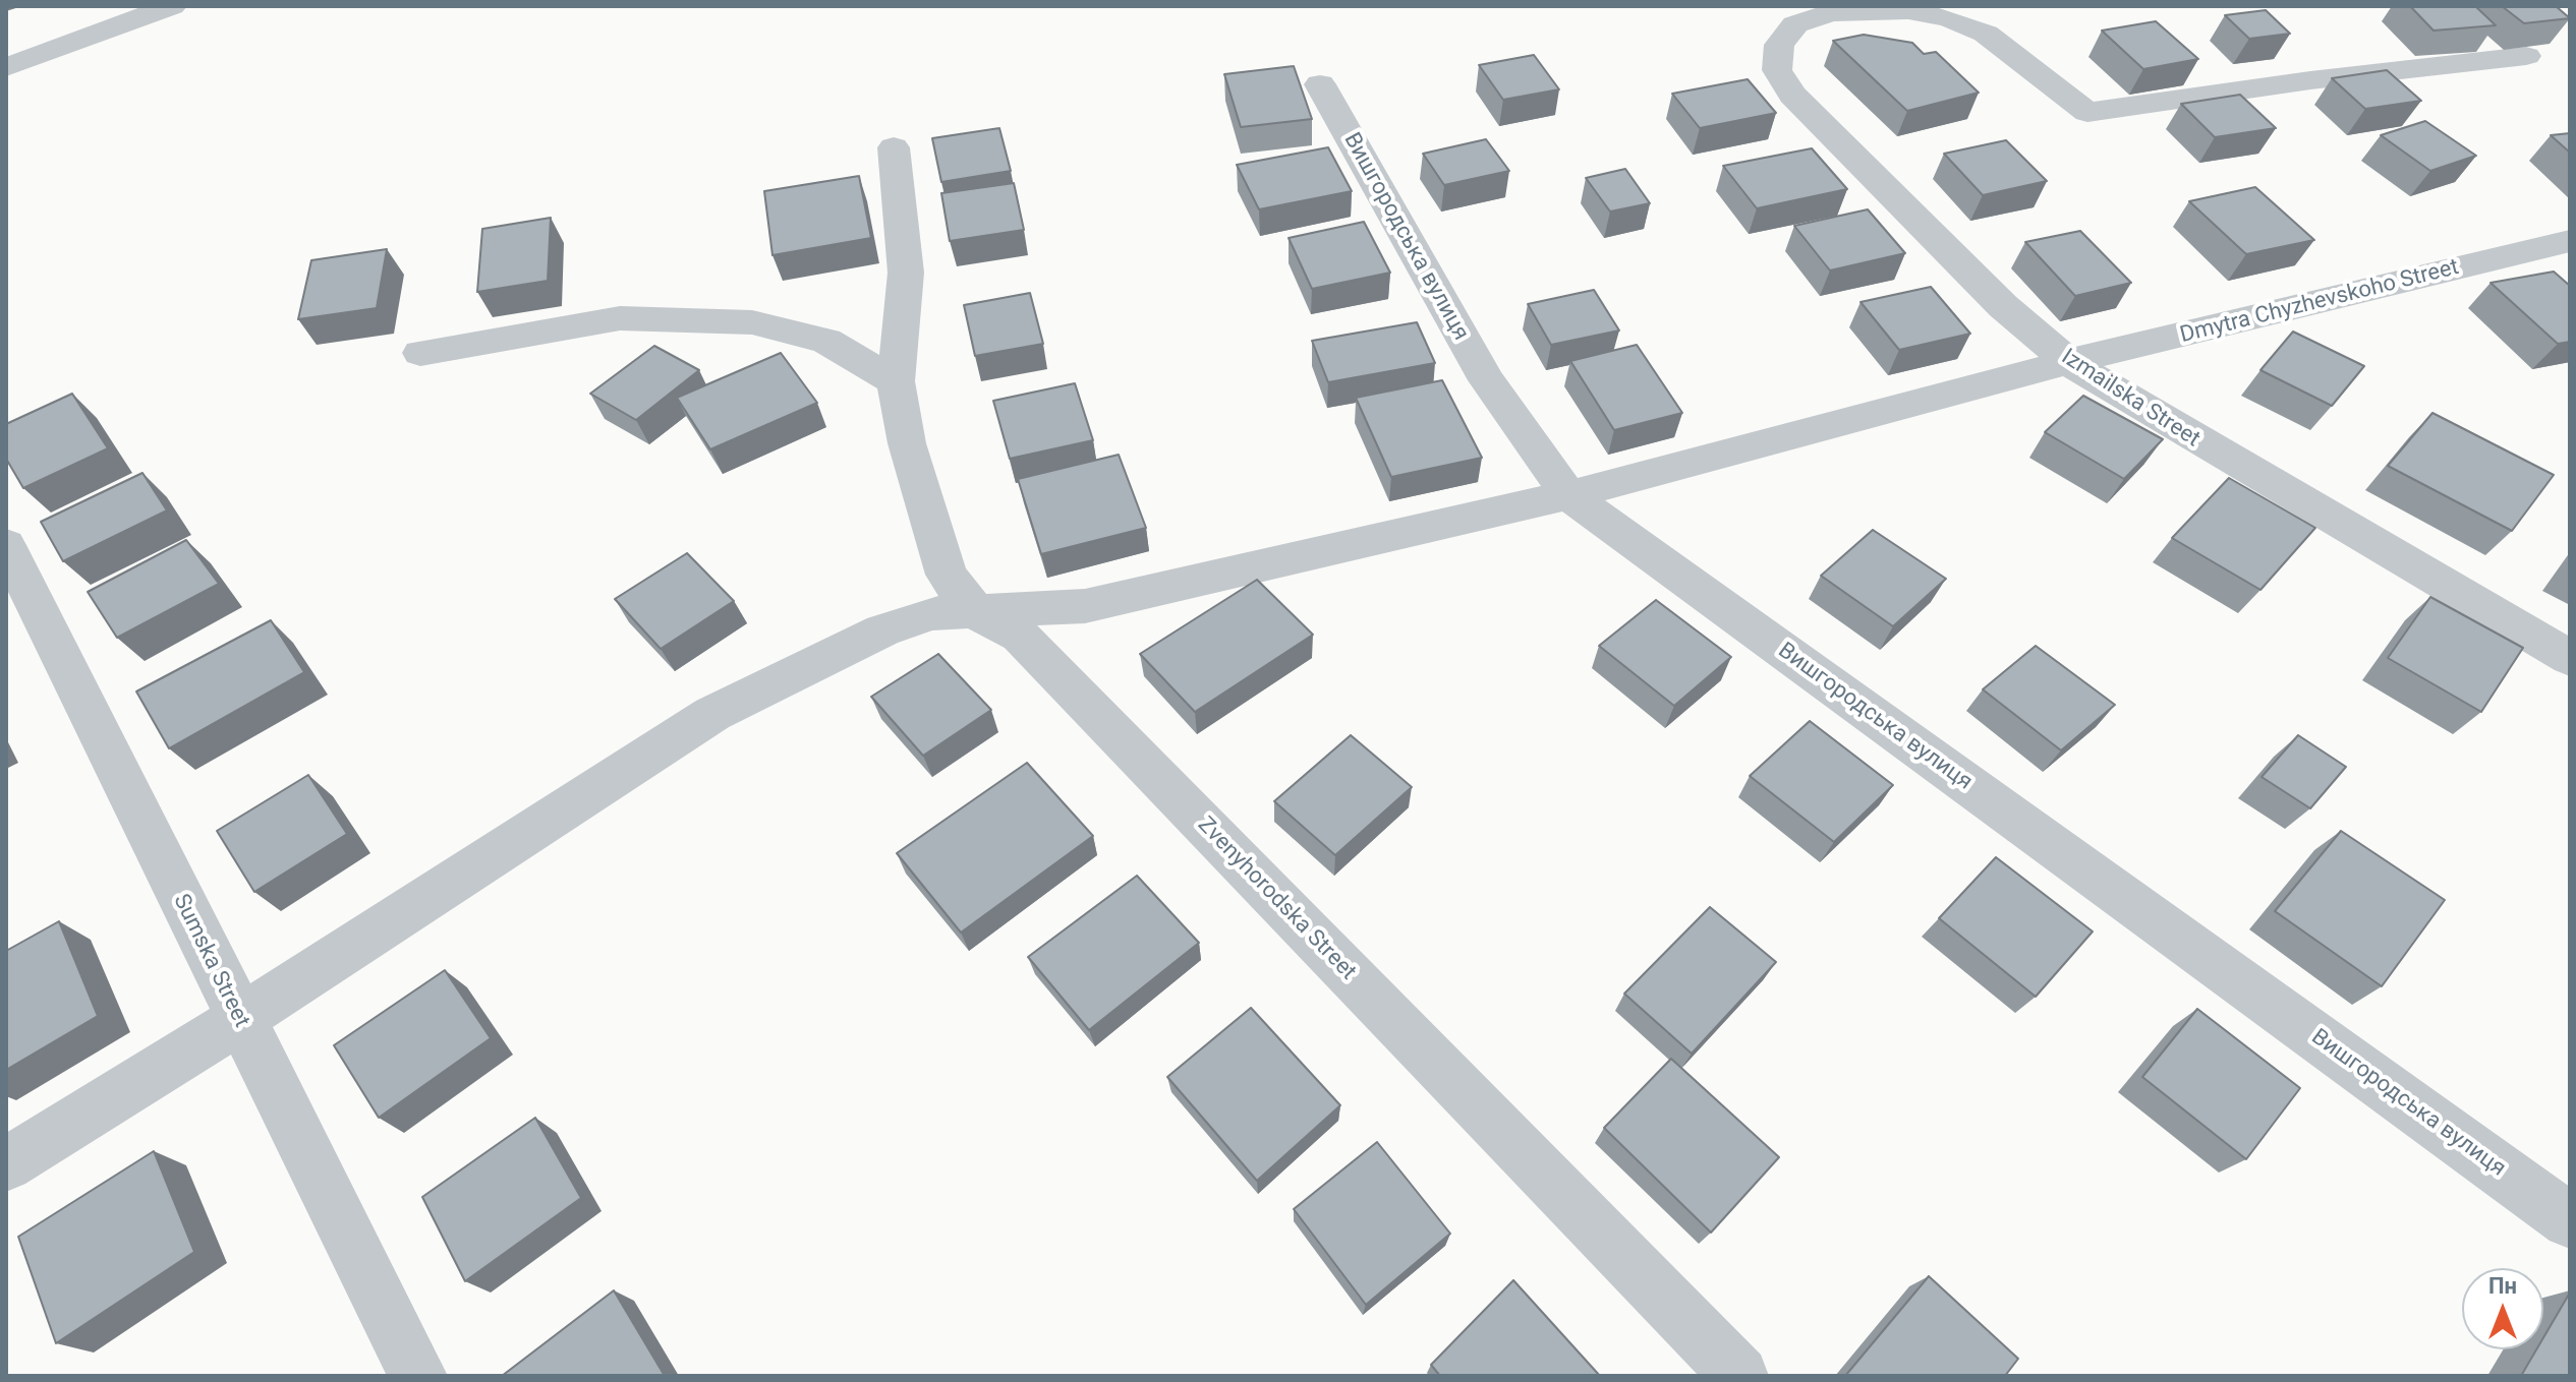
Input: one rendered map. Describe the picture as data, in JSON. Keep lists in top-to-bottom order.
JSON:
{
  "streets": {
    "street": [
      "Вишгородська вулиця",
      "Dmytra Chyzhevskoho Street",
      "Izmailska Street",
      "Zvenyhorodska Street",
      "Sumska Street"
    ]
  },
  "crossings": [
    ["Вишгородська вулиця", "Dmytra Chyzhevskoho Street"],
    ["Dmytra Chyzhevskoho Street", "Izmailska Street"],
    ["Dmytra Chyzhevskoho Street", "Zvenyhorodska Street"],
    ["Dmytra Chyzhevskoho Street", "Sumska Street"]
  ],
  "north": "top"
}
